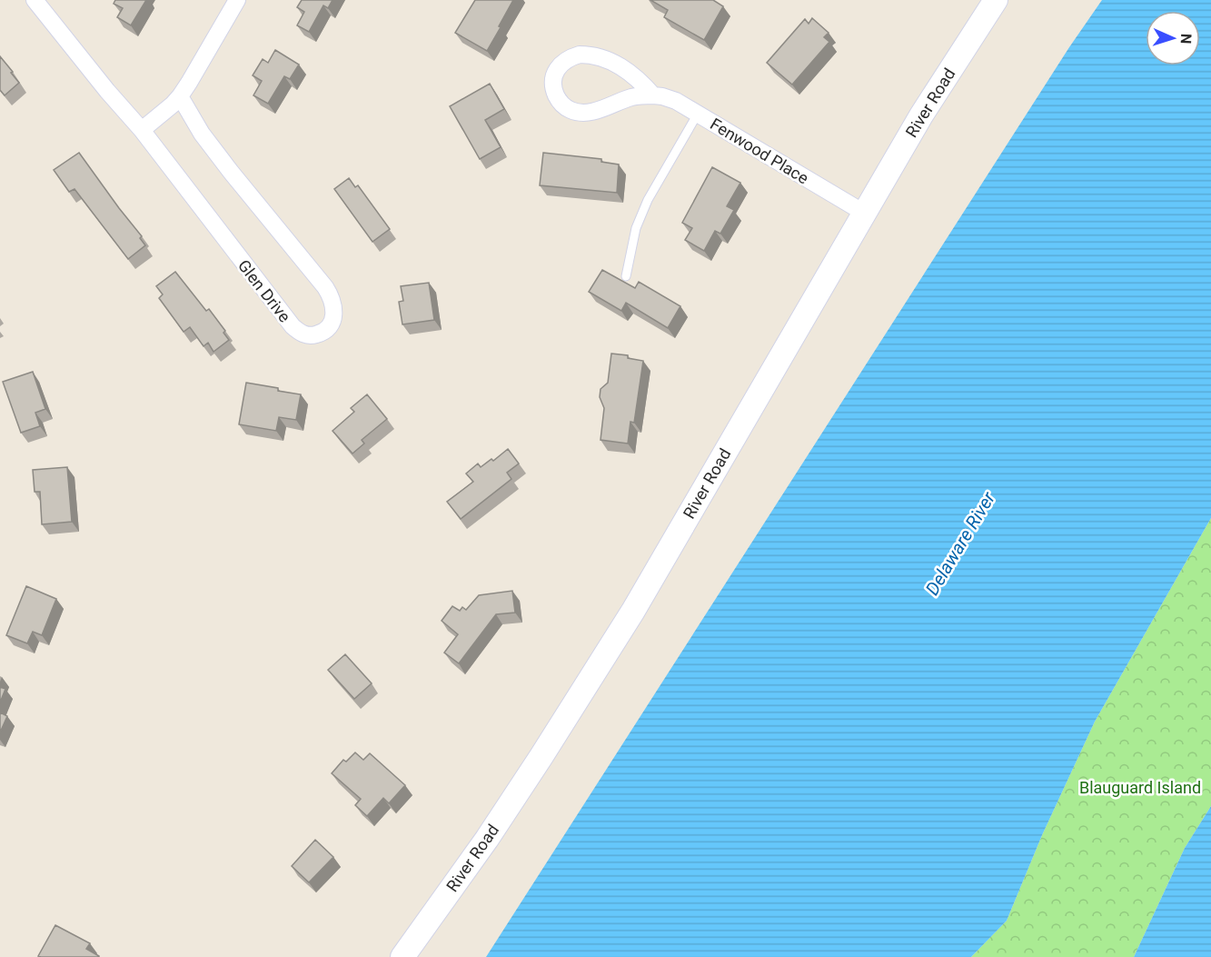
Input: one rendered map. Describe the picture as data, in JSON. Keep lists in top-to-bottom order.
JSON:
{
  "streets": {
    "main road": ["River Road"],
    "street": ["Fenwood Place", "Glen Drive"]
  },
  "crossings": [
    ["River Road", "Fenwood Place"]
  ],
  "water": ["Delaware River"],
  "parks": ["Blauguard Island"],
  "north": "right"
}
